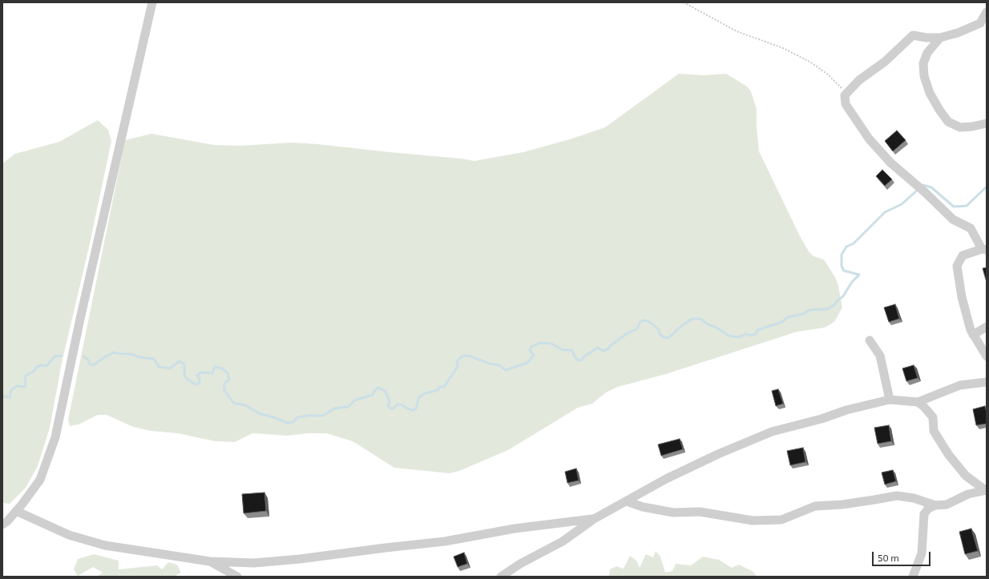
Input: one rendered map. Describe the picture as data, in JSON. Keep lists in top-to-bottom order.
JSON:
{
  "scale_bar": "50 m"
}
